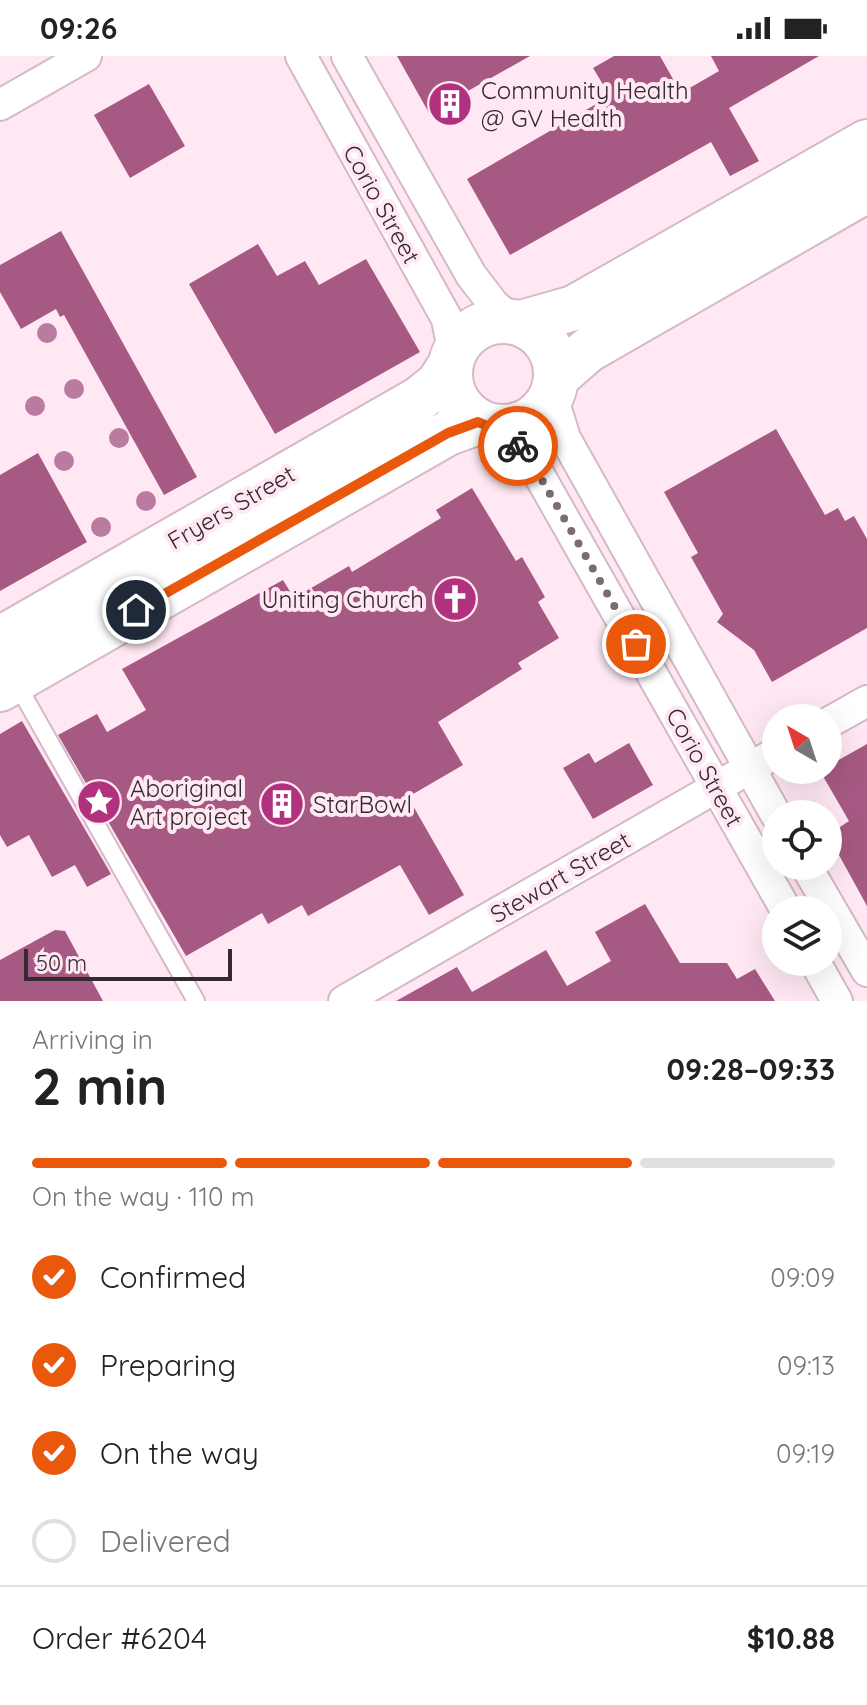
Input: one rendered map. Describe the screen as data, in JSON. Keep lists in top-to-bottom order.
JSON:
{
  "streets": {
    "street": ["Corio Street", "Fryers Street", "Stewart Street"]
  },
  "crossings": [
    ["Corio Street", "Fryers Street"],
    ["Corio Street", "Stewart Street"]
  ],
  "places": {
    "building": ["Community Health @ GV Health", "StarBowl"],
    "church": ["Uniting Church"],
    "place": ["Aboriginal Art project"]
  },
  "scale_bar": "50 m",
  "north": "top left",
  "page": {
    "status": "09:26",
    "scale": "50 m",
    "heading": ["2 min", "Arriving in", "09:28–09:33"],
    "panel": ["Order #6204", "$10.88"],
    "bar": "On the way · 110 m",
    "list": [
      ["Confirmed", "09:09"],
      ["Preparing", "09:13"],
      ["On the way", "09:19"],
      "Delivered"
    ]
  }
}
